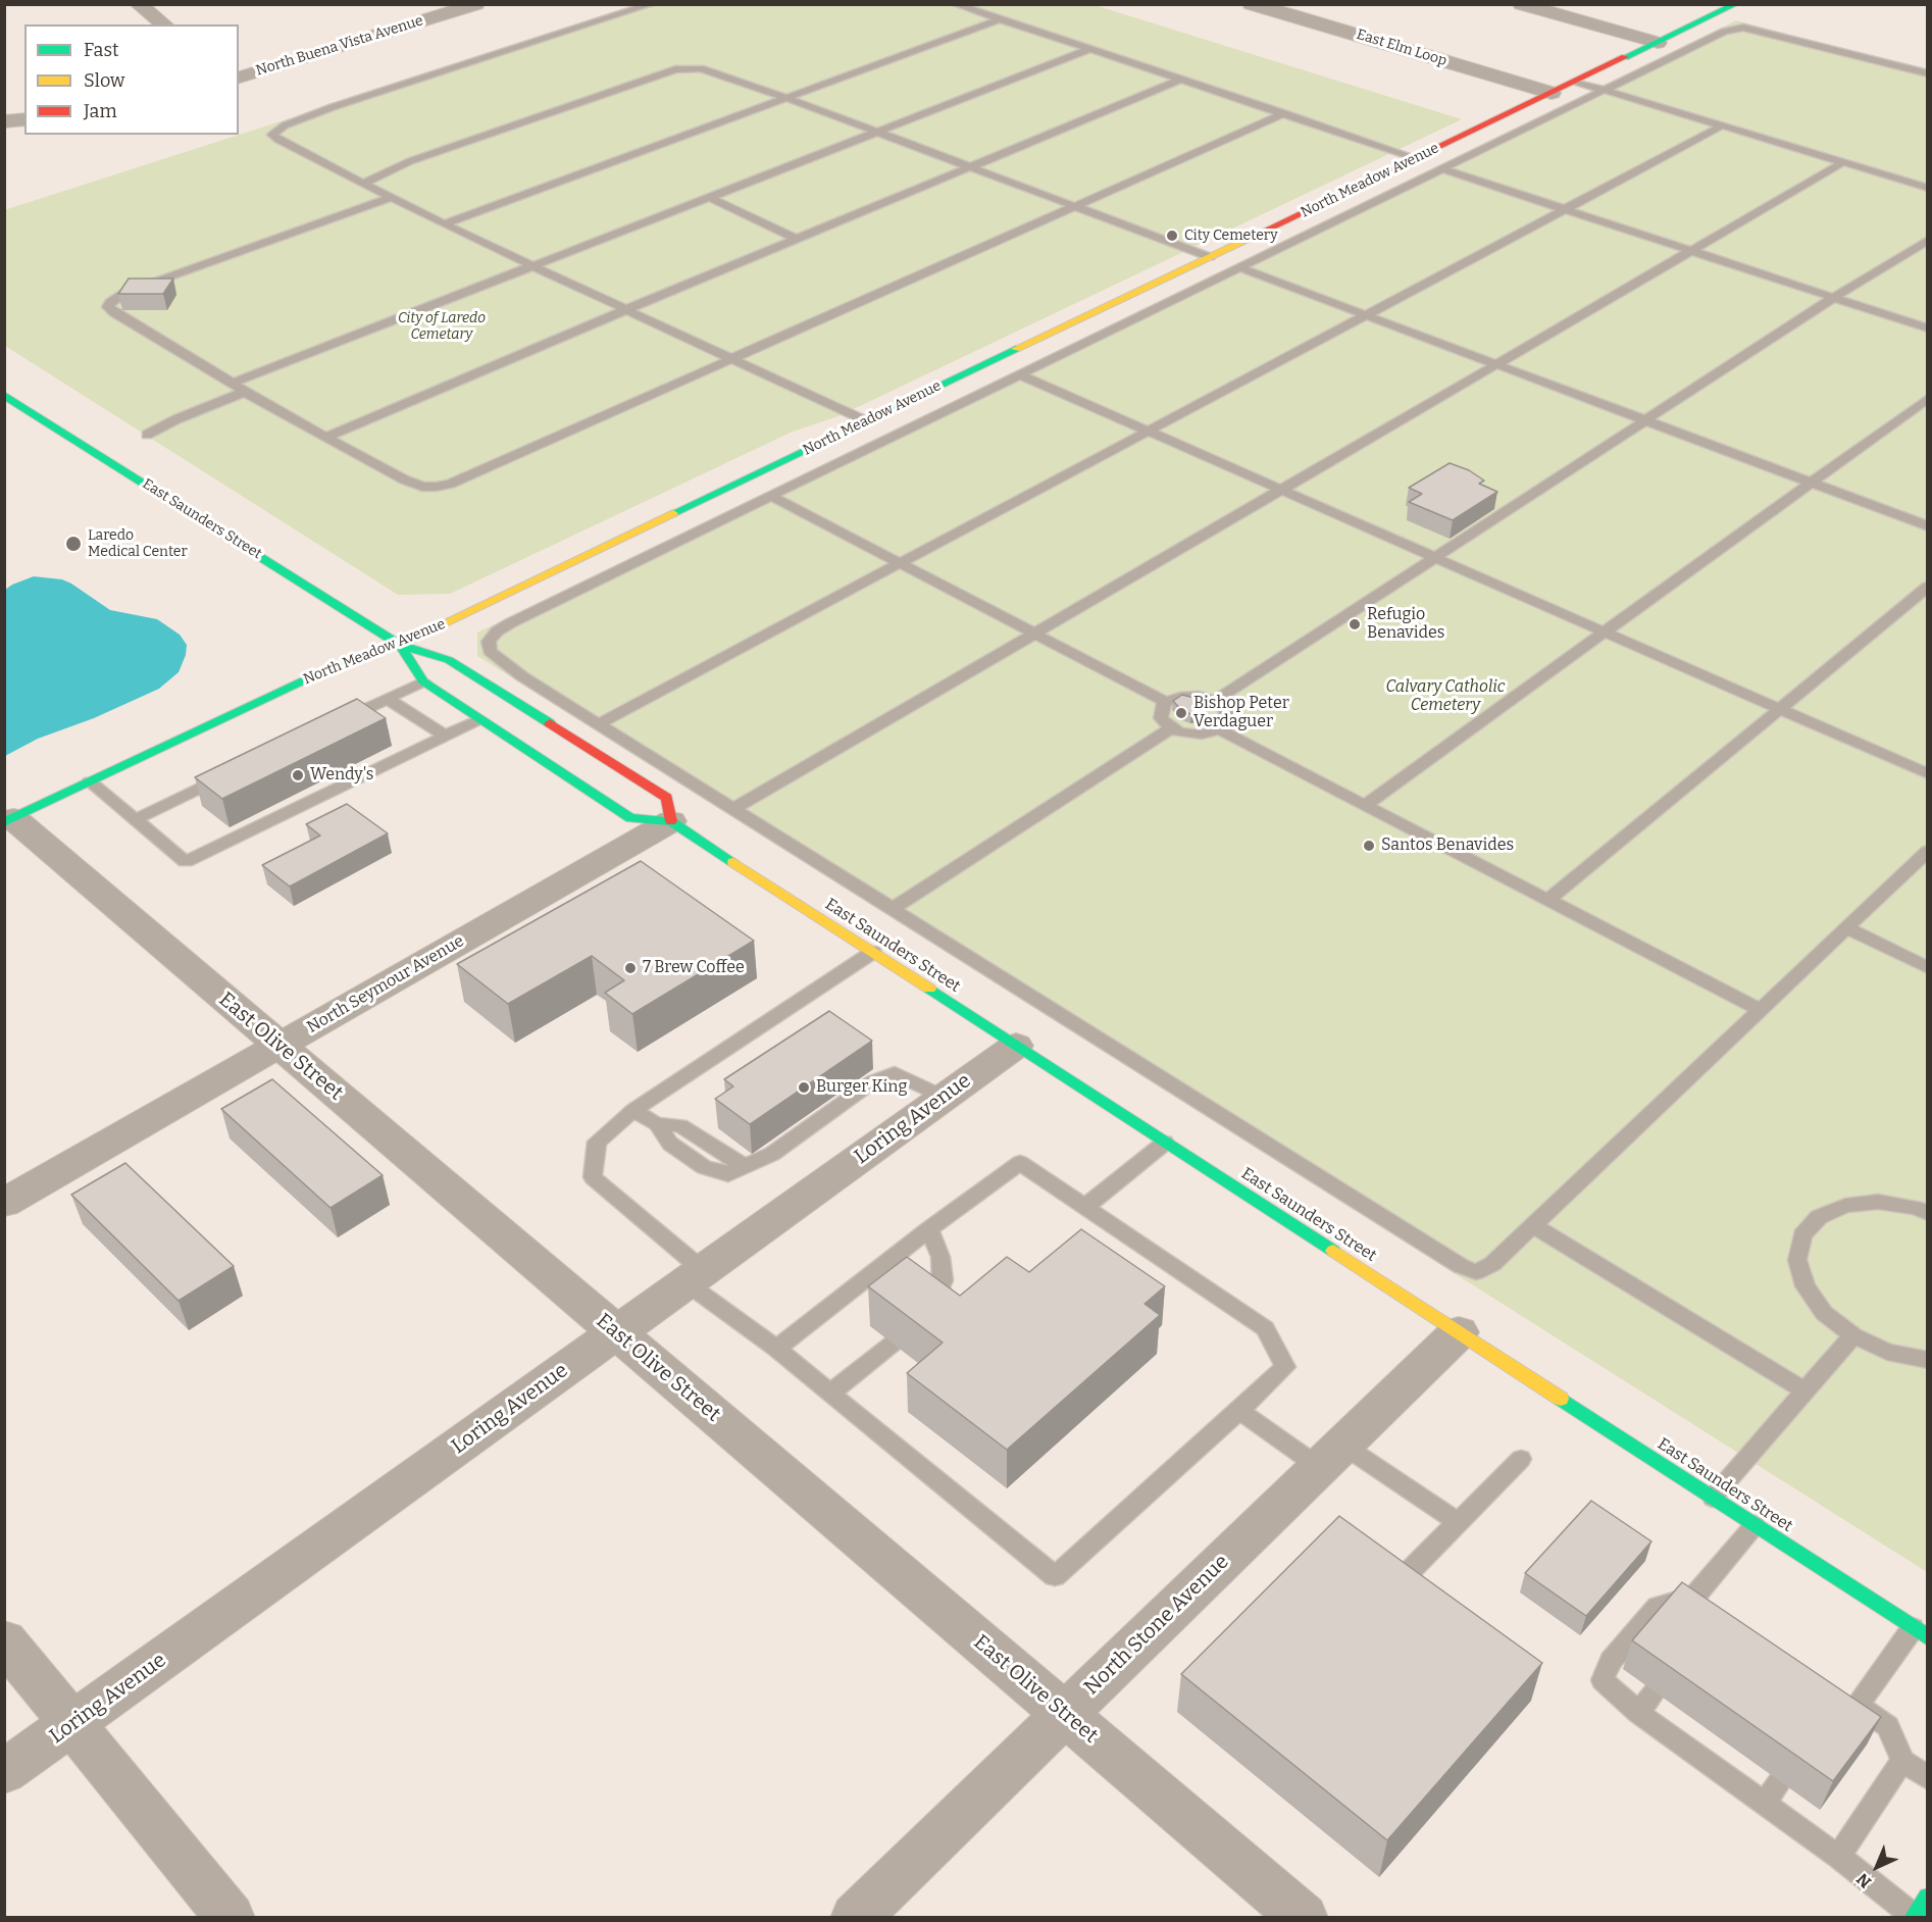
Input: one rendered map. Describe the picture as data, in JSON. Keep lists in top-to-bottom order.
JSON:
{
  "streets": {
    "main road": ["North Meadow Avenue", "East Saunders Street"],
    "street": [
      "North Buena Vista Avenue",
      "East Elm Loop",
      "North Seymour Avenue",
      "East Olive Street",
      "Loring Avenue",
      "North Stone Avenue"
    ]
  },
  "crossings": [
    ["East Elm Loop", "North Meadow Avenue"],
    ["North Meadow Avenue", "East Saunders Street"],
    ["North Meadow Avenue", "East Olive Street"],
    ["East Saunders Street", "North Seymour Avenue"],
    ["East Saunders Street", "Loring Avenue"],
    ["East Saunders Street", "North Stone Avenue"],
    ["North Seymour Avenue", "East Olive Street"],
    ["East Olive Street", "Loring Avenue"],
    ["East Olive Street", "North Stone Avenue"]
  ],
  "parks": ["City of Laredo Cemetary", "Calvary Catholic Cemetery"],
  "places": [
    "City Cemetery",
    "Laredo Medical Center",
    "Refugio Benavides",
    "Bishop Peter Verdaguer",
    "Wendy's",
    "Santos Benavides",
    "7 Brew Coffee",
    "Burger King"
  ],
  "legend": ["Fast", "Slow", "Jam"],
  "north": "bottom left"
}
